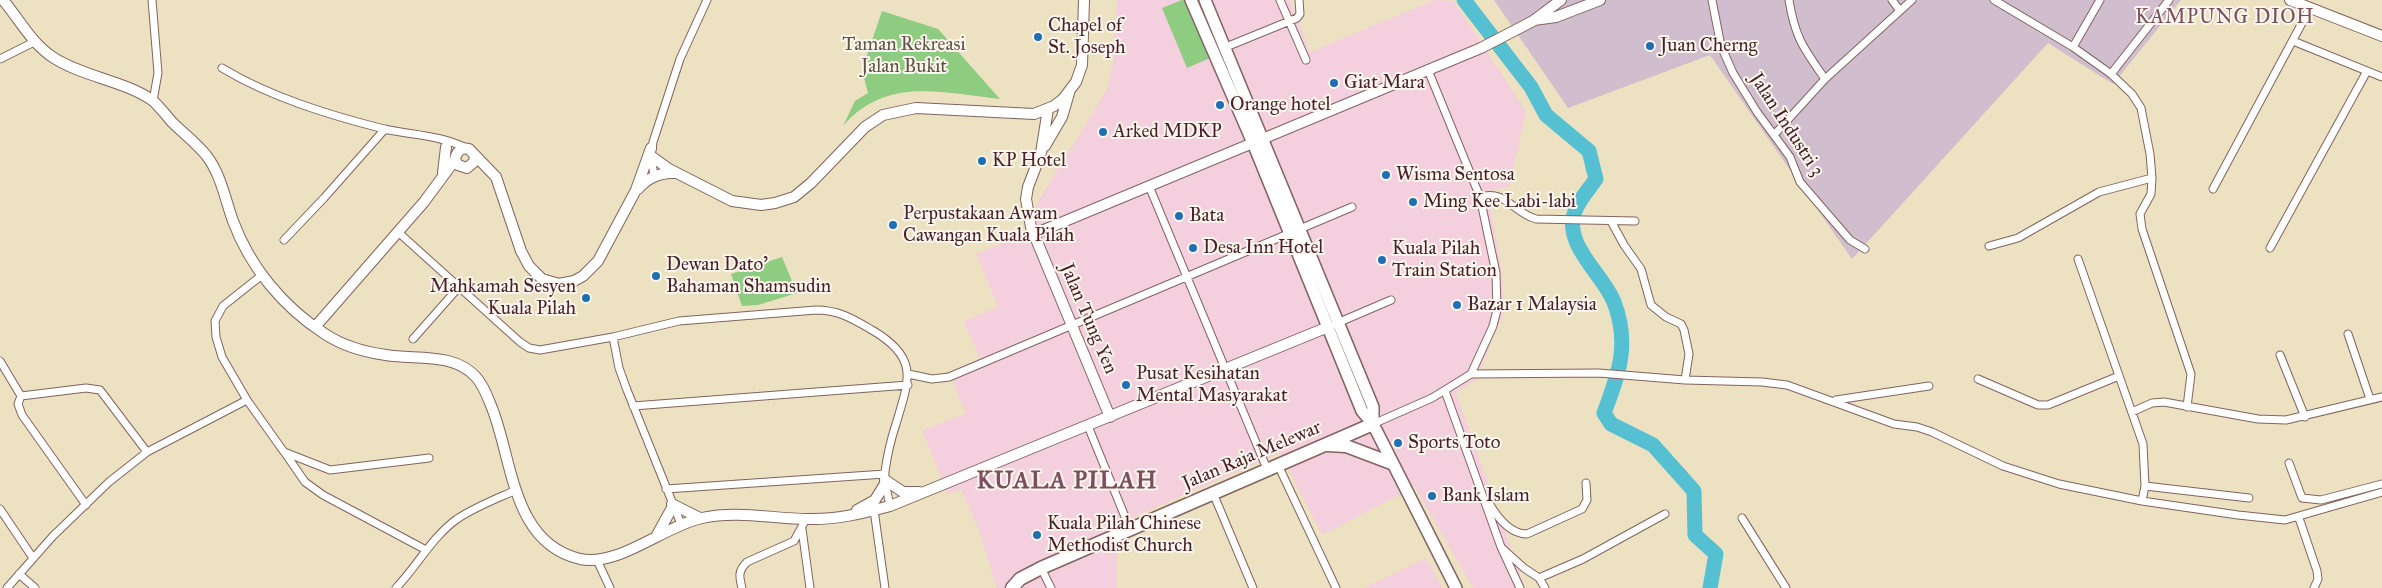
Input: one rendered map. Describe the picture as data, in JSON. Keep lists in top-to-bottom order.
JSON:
{
  "streets": {
    "highway": ["Jalan Raja Melewar"],
    "street": ["Jalan Industri 3", "Jalan Tung Yen"]
  },
  "districts": ["KAMPUNG DIOH", "KUALA PILAH"],
  "parks": ["Taman Rekreasi Jalan Bukit"],
  "places": [
    "Chapel of St. Joseph",
    "Juan Cherng",
    "Giat Mara",
    "Orange hotel",
    "Arked MDKP",
    "KP Hotel",
    "Wisma Sentosa",
    "Ming Kee Labi-labi",
    "Bata",
    "Perpustakaan Awam Cawangan Kuala Pilah",
    "Desa Inn Hotel",
    "Kuala Pilah Train Station",
    "Dewan Dato' Bahaman Shamsudin",
    "Mahkamah Sesyen Kuala Pilah",
    "Bazar 1 Malaysia",
    "Pusat Kesihatan Mental Masyarakat",
    "Sports Toto",
    "Bank Islam",
    "Kuala Pilah Chinese Methodist Church"
  ]
}
